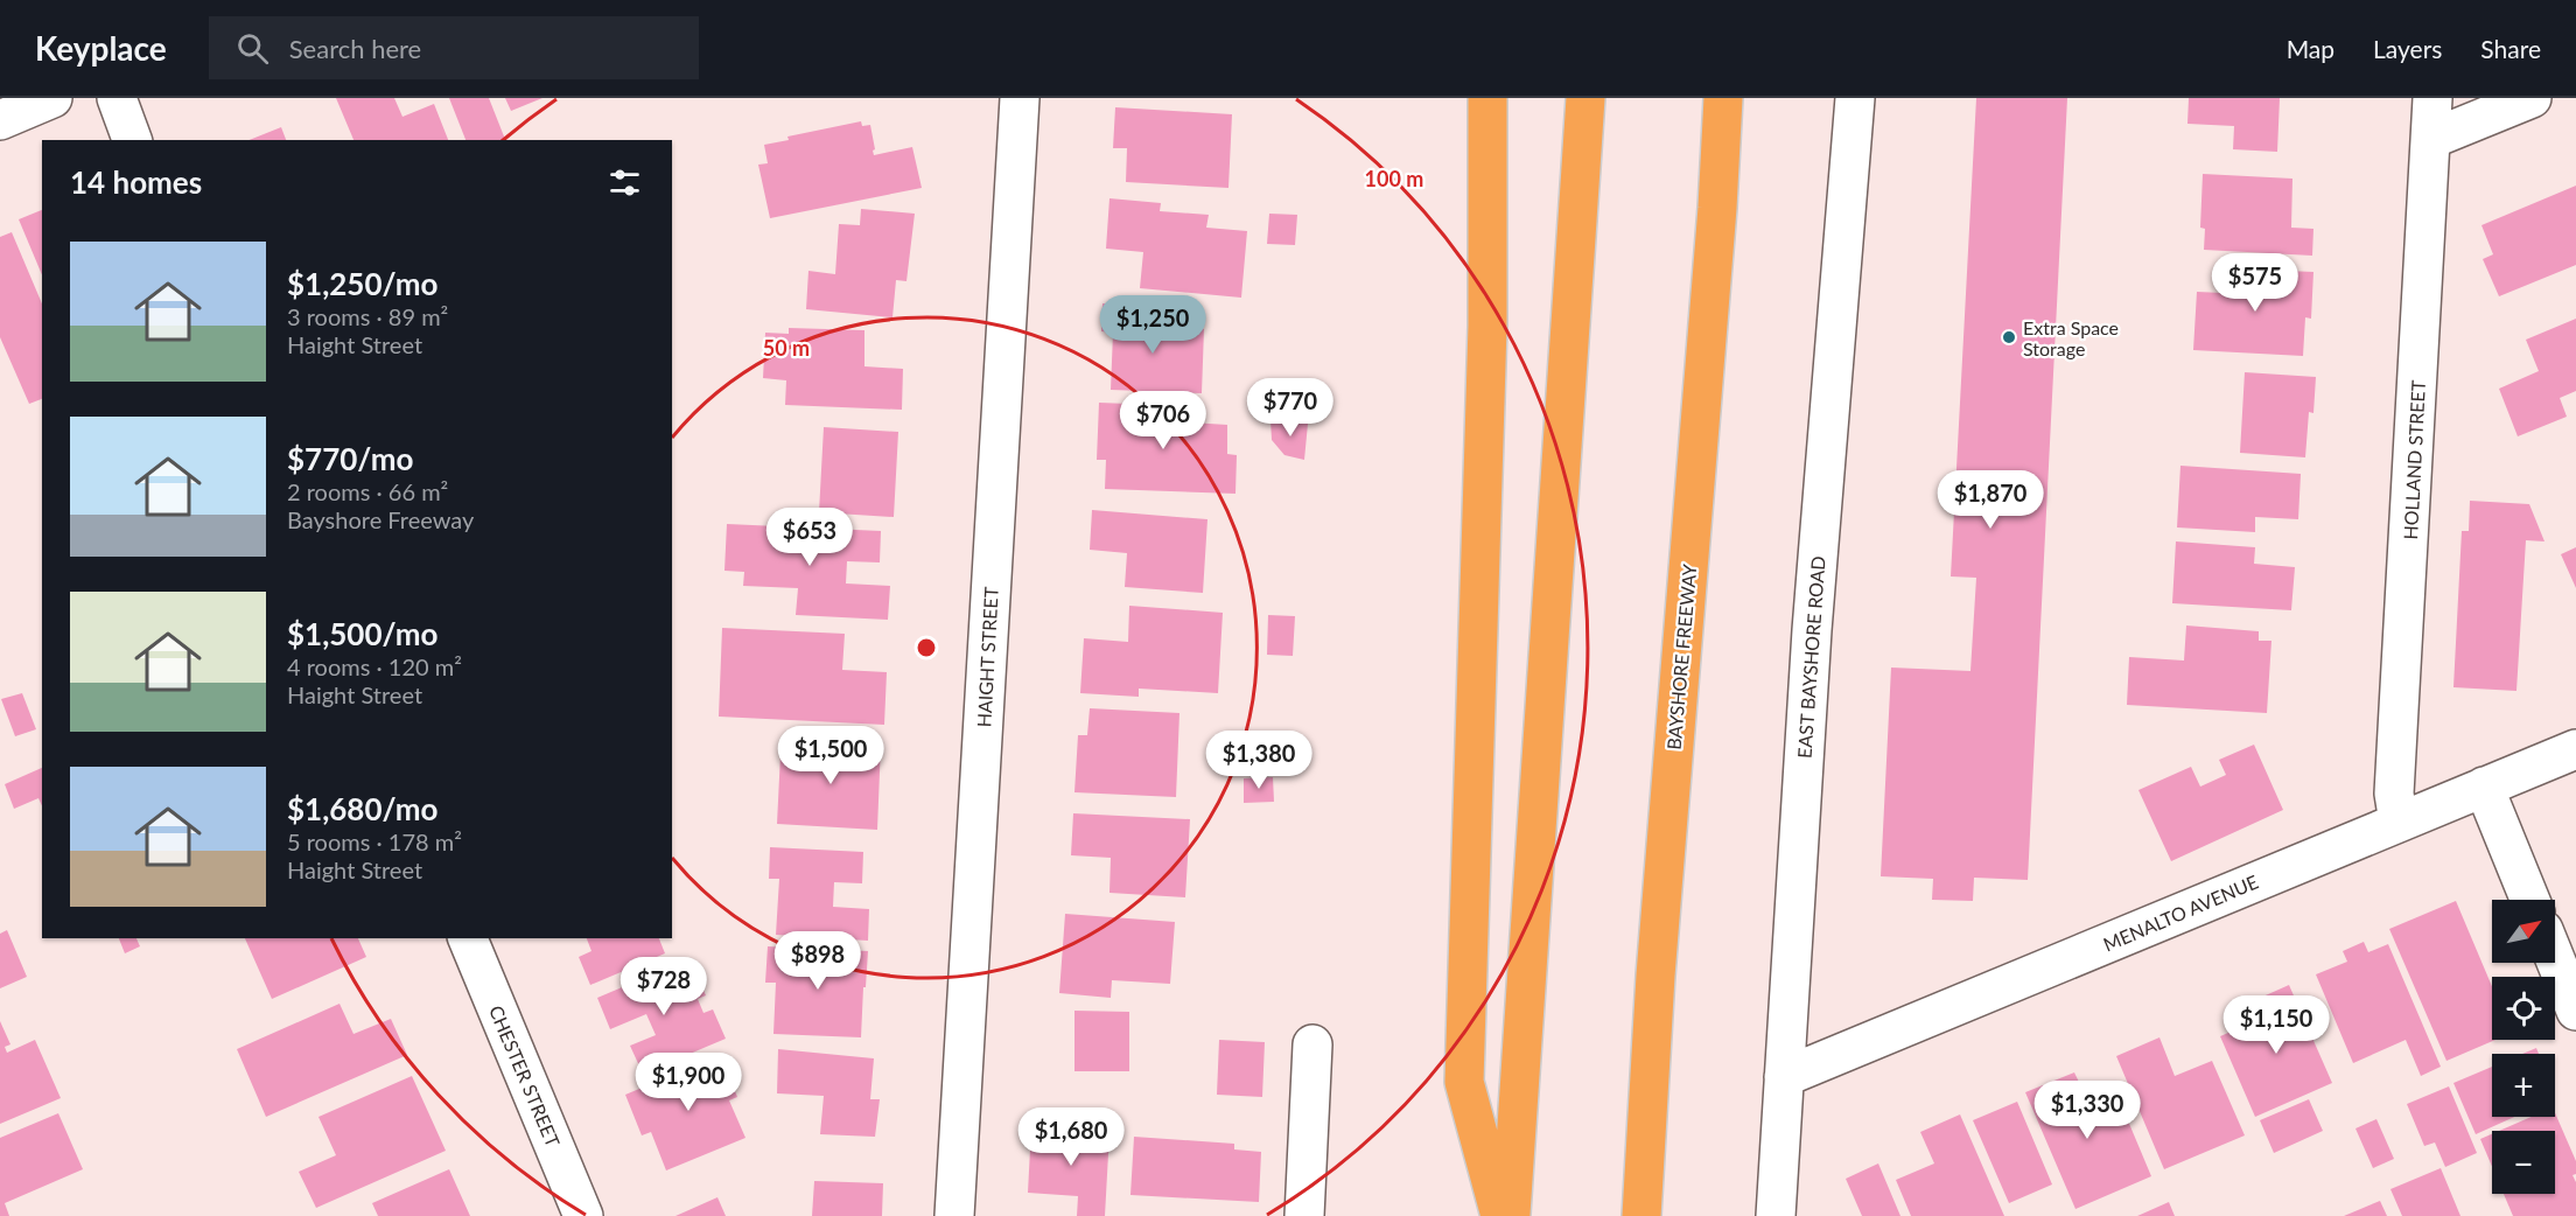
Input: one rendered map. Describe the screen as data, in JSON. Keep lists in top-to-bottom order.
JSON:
{
  "streets": {
    "highway": ["BAYSHORE FREEWAY"],
    "street": [
      "HOLLAND STREET",
      "HAIGHT STREET",
      "EAST BAYSHORE ROAD",
      "MENALTO AVENUE",
      "CHESTER STREET"
    ]
  },
  "crossings": [
    ["HOLLAND STREET", "MENALTO AVENUE"],
    ["EAST BAYSHORE ROAD", "MENALTO AVENUE"]
  ],
  "places": ["Extra Space Storage"],
  "north": "top right",
  "page": {
    "header": "Keyplace",
    "search": "Search here",
    "nav": ["Map", "Layers", "Share"],
    "heading": "14 homes",
    "list": [
      {
        "name": "$1,250/mo",
        "note": "3 rooms · 89 m² · Haight Street"
      },
      {
        "name": "$770/mo",
        "note": "2 rooms · 66 m² · Bayshore Freeway"
      },
      {
        "name": "$1,500/mo",
        "note": "4 rooms · 120 m² · Haight Street"
      },
      {
        "name": "$1,680/mo",
        "note": "5 rooms · 178 m² · Haight Street"
      }
    ],
    "price": [
      "$575",
      "$1,250",
      "$770",
      "$706",
      "$1,870",
      "$653",
      "$1,500",
      "$1,380",
      "$898",
      "$728",
      "$1,150",
      "$1,900",
      "$1,330",
      "$1,680"
    ],
    "map_buttons": ["+", "−"]
  },
  "rings": ["100 m", "50 m"]
}
